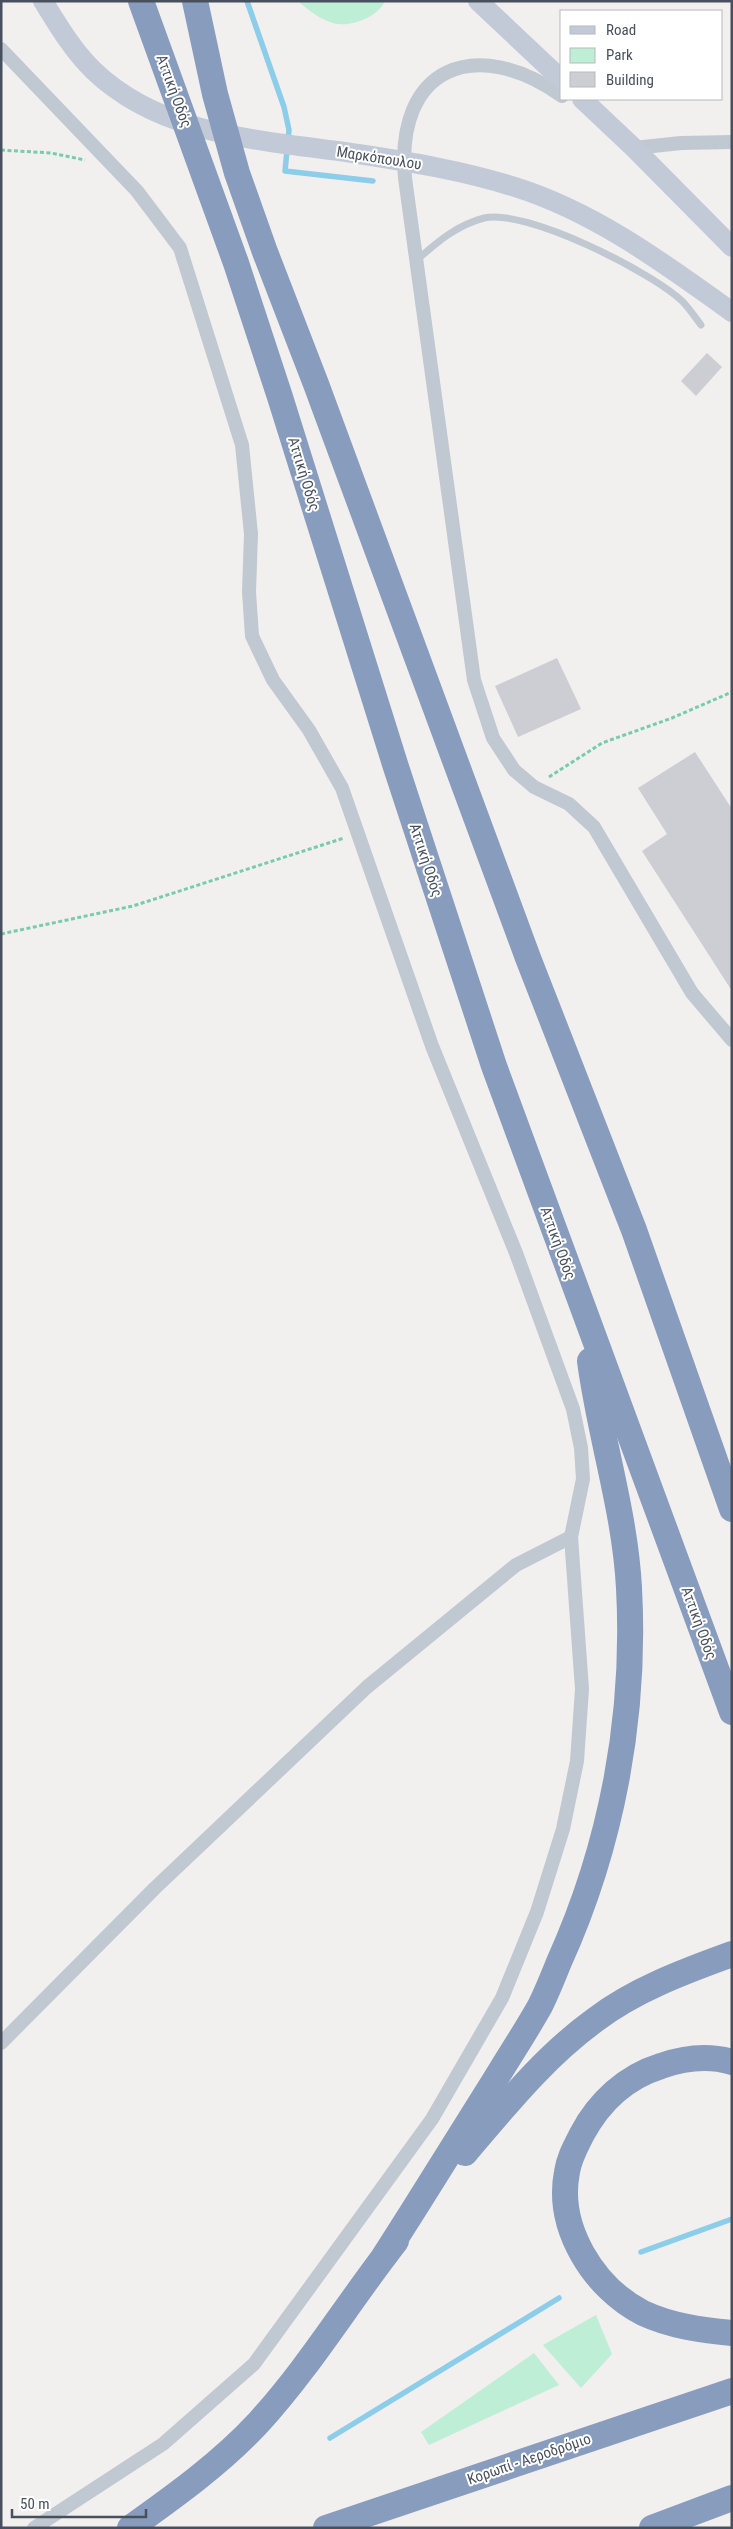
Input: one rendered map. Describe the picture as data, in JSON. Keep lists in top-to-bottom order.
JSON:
{
  "streets": {
    "highway": ["Αττική Οδός", "Κορωπί - Αεροδρόμιο"],
    "main road": ["Μαρκόπουλου"]
  },
  "legend": ["Road", "Park", "Building"],
  "scale_bar": "50 m"
}
